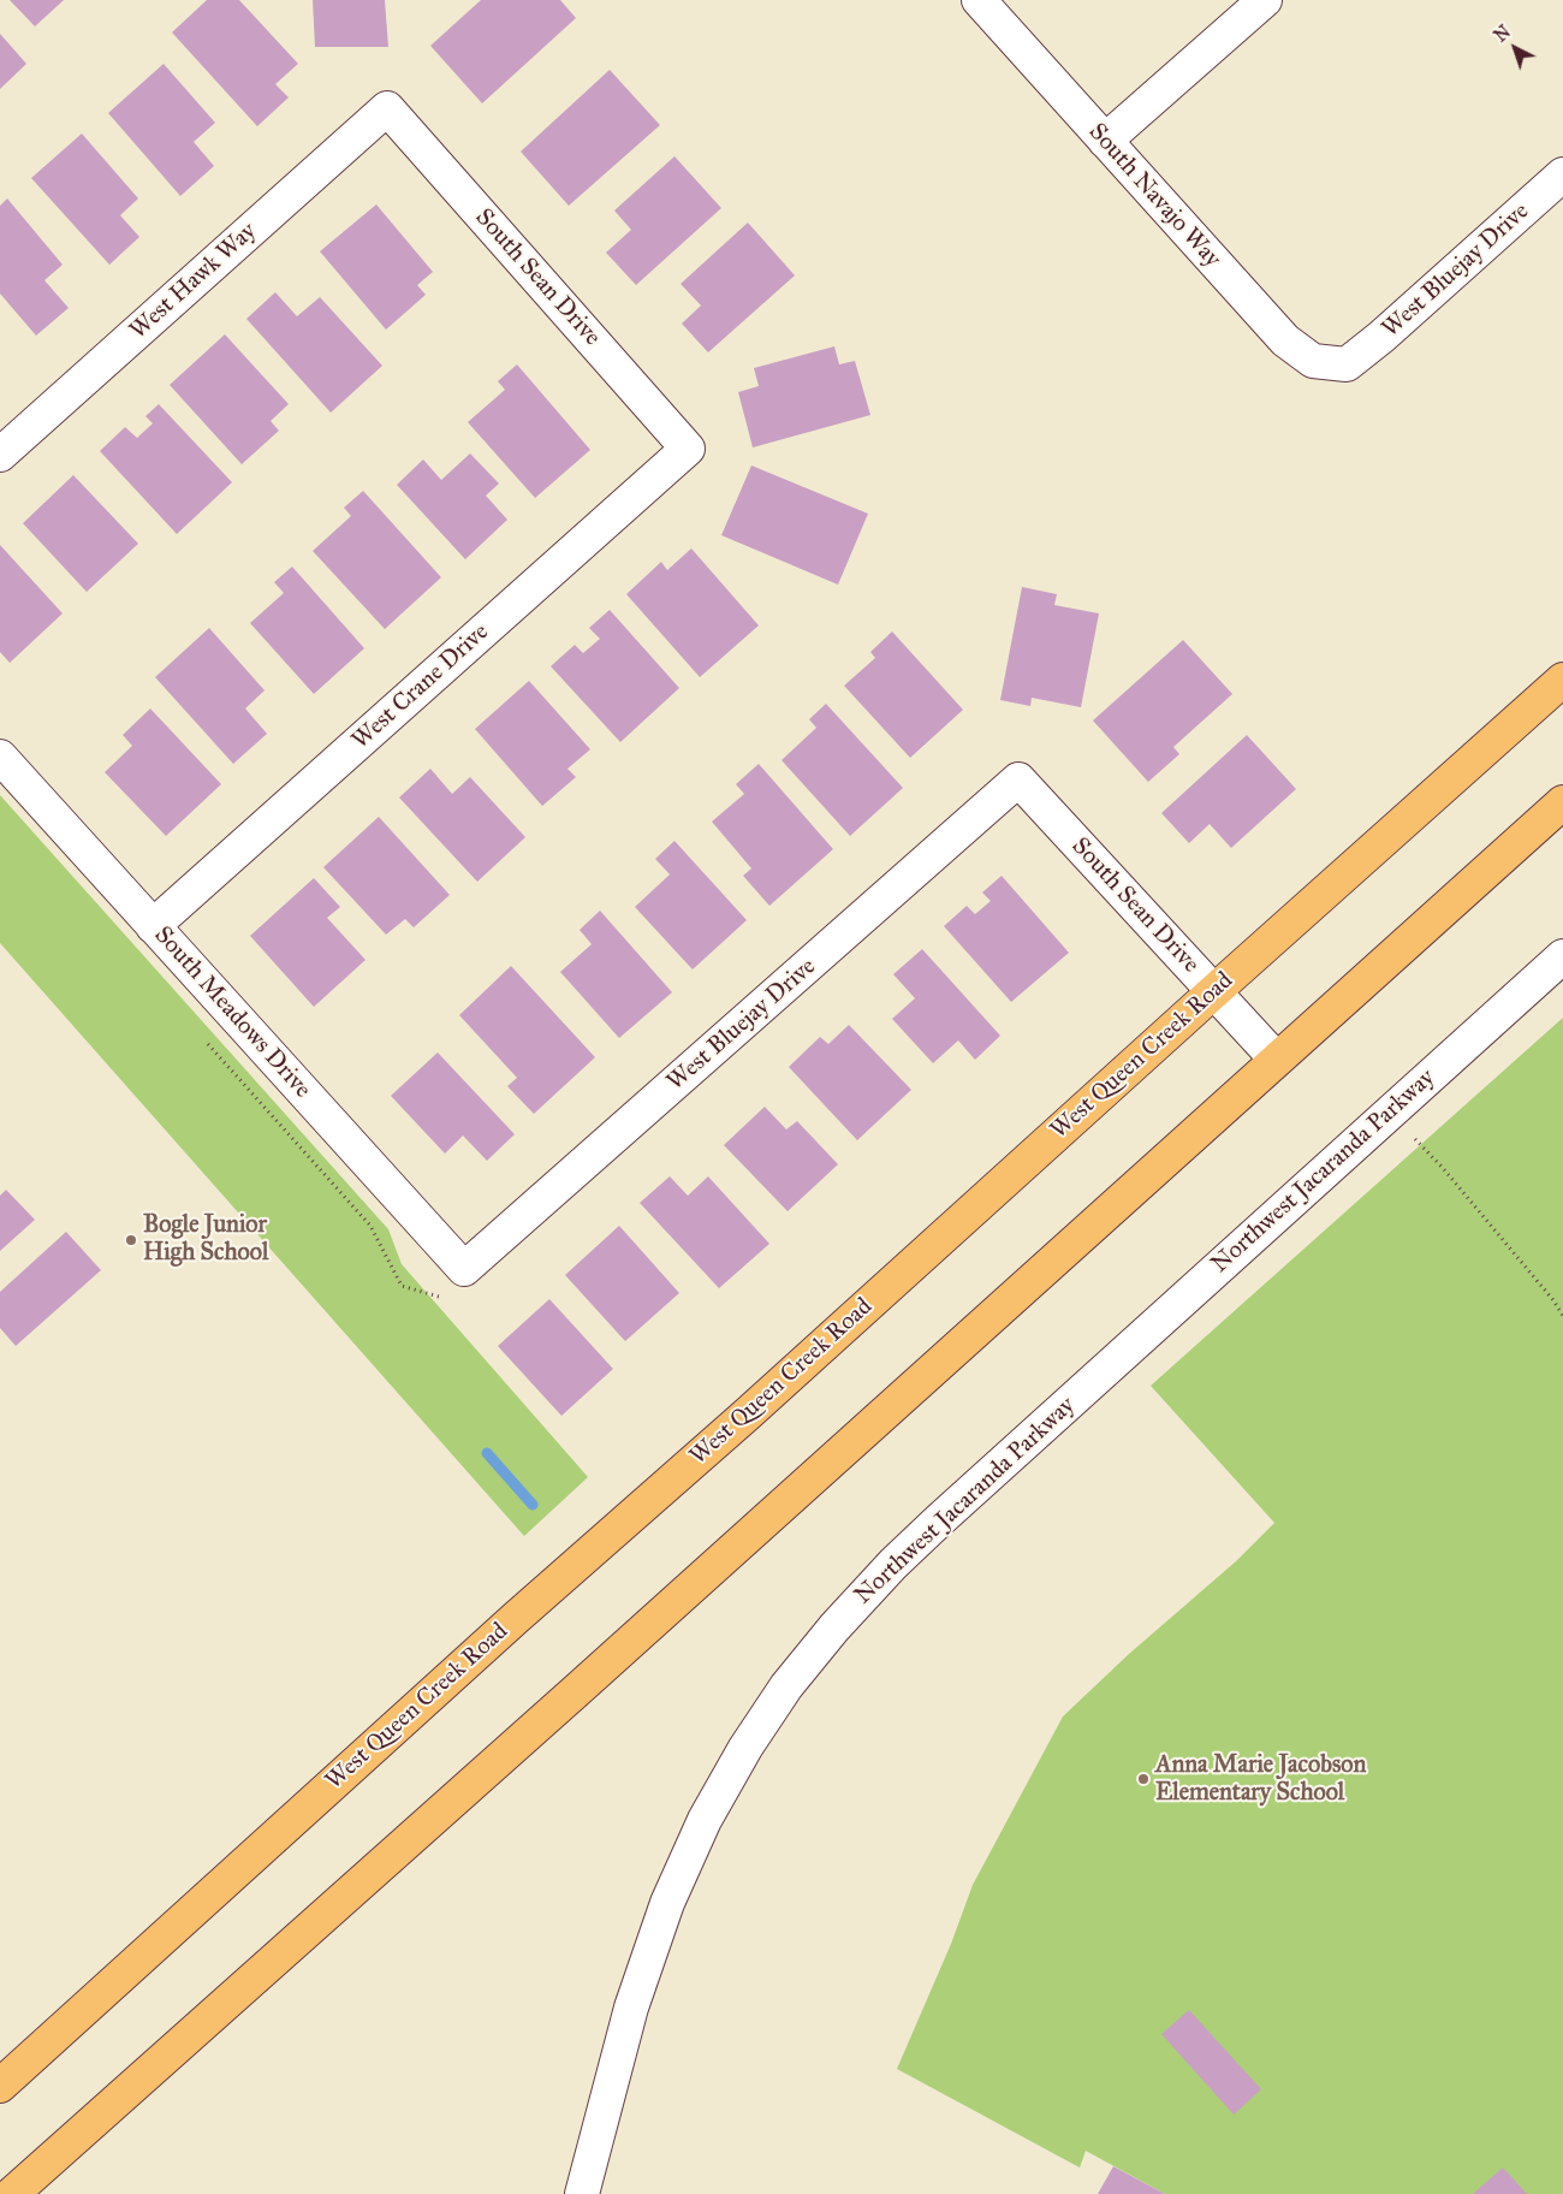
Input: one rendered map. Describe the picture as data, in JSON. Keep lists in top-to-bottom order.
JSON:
{
  "streets": {
    "main road": ["West Queen Creek Road"],
    "street": [
      "South Navajo Way",
      "West Bluejay Drive",
      "South Sean Drive",
      "West Hawk Way",
      "West Crane Drive",
      "South Meadows Drive",
      "Northwest Jacaranda Parkway"
    ]
  },
  "crossings": [
    ["South Navajo Way", "West Bluejay Drive"],
    ["West Bluejay Drive", "South Sean Drive"],
    ["West Bluejay Drive", "South Meadows Drive"],
    ["South Sean Drive", "West Hawk Way"],
    ["South Sean Drive", "West Crane Drive"],
    ["South Sean Drive", "West Queen Creek Road"],
    ["West Crane Drive", "South Meadows Drive"]
  ],
  "places": ["Bogle Junior High School", "Anna Marie Jacobson Elementary School"],
  "north": "top left"
}
